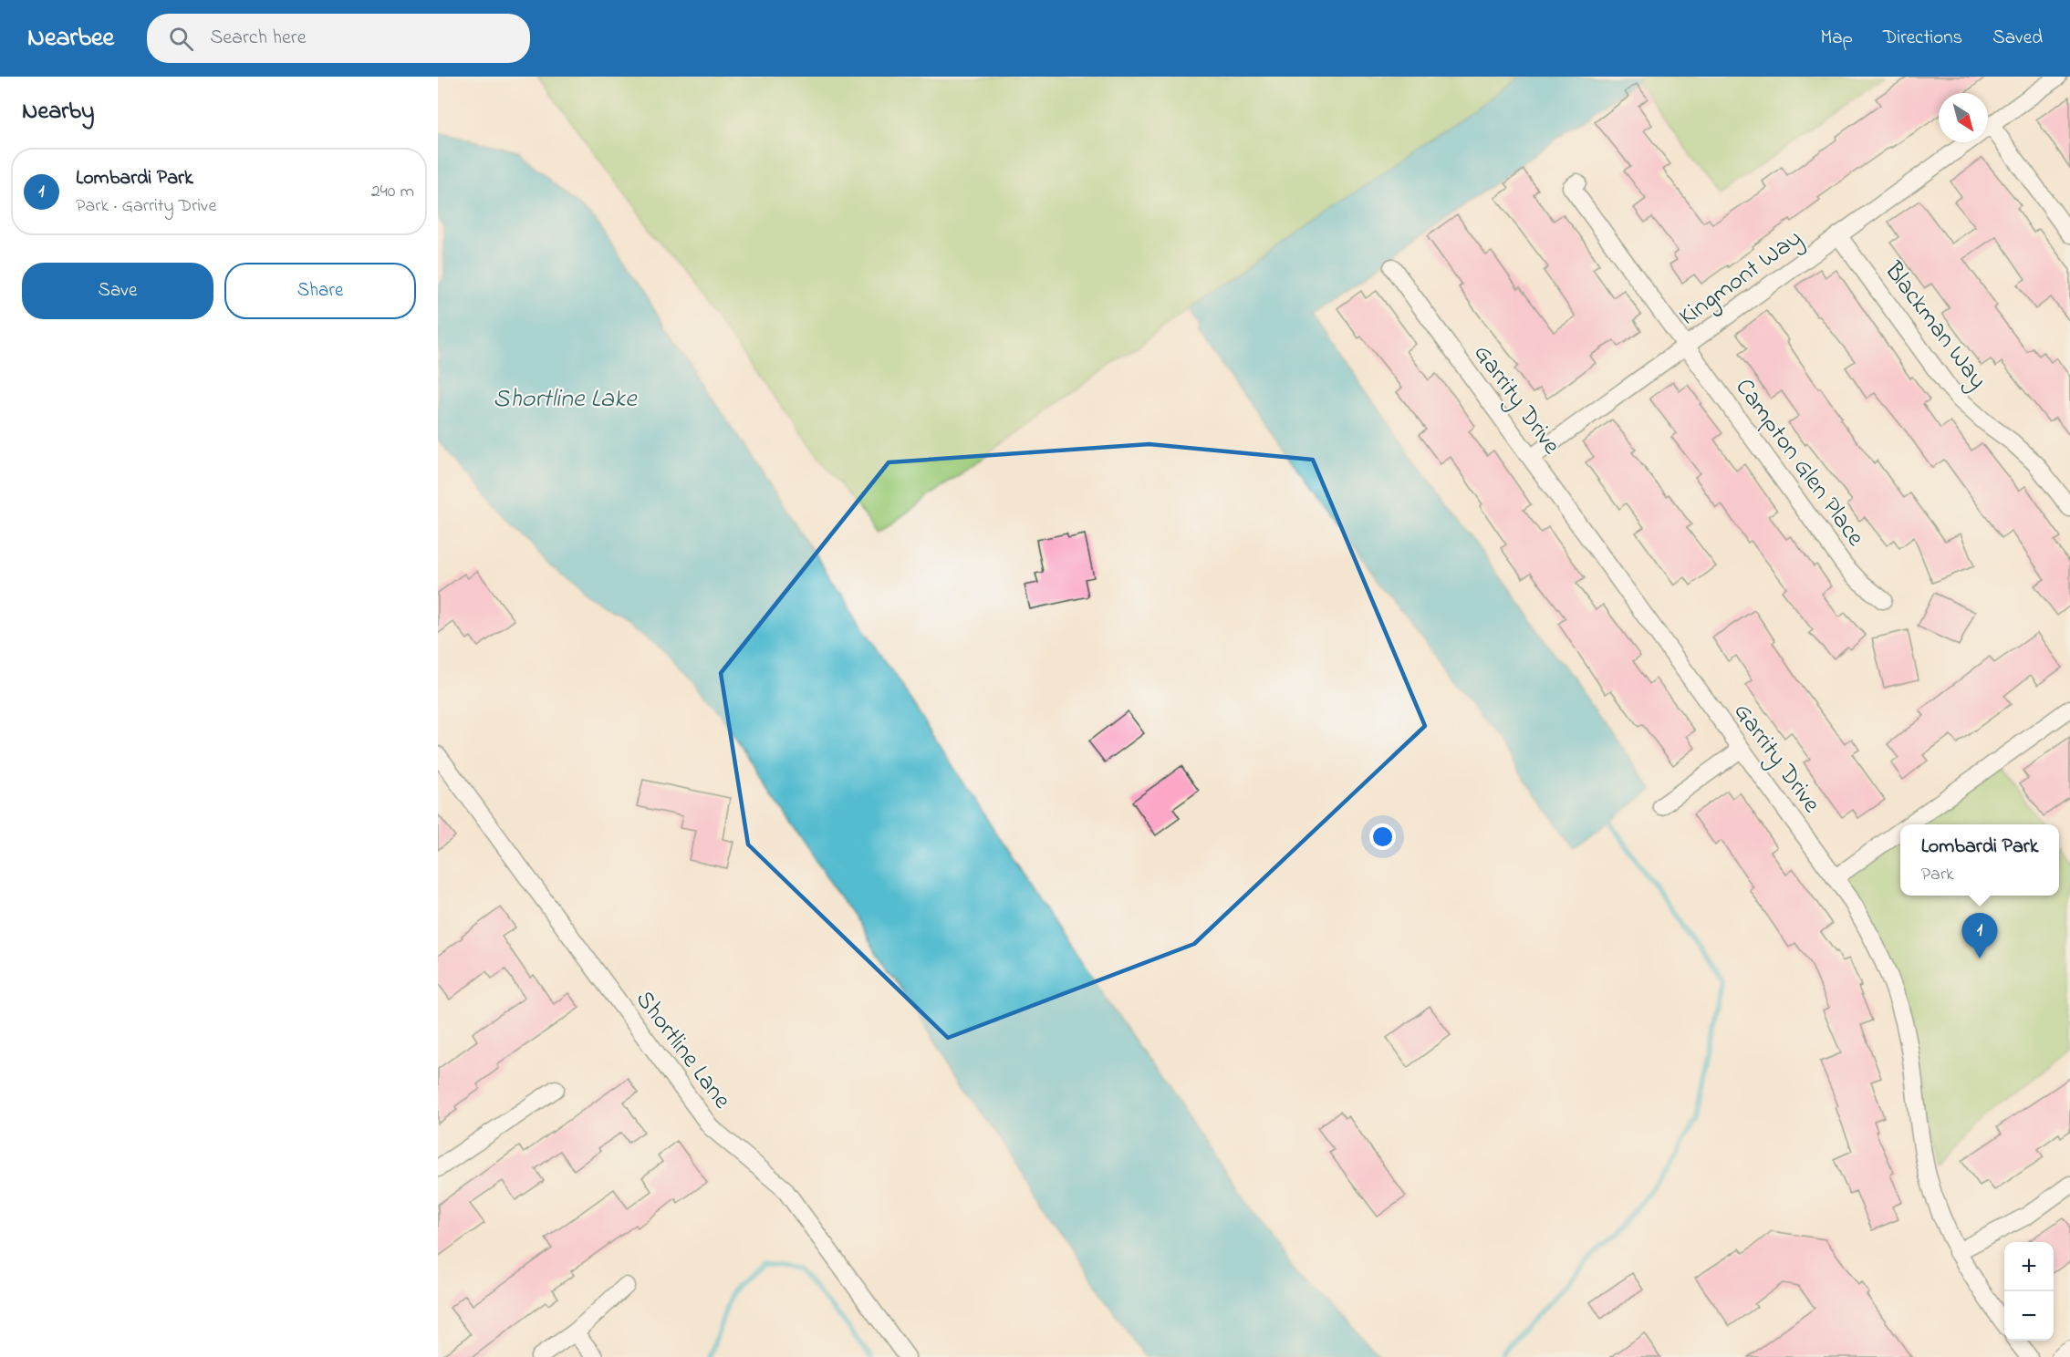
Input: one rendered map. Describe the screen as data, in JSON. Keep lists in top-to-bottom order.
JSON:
{
  "streets": {
    "street": [
      "Kingmont Way",
      "Blackman Way",
      "Garrity Drive",
      "Campton Glen Place",
      "Shortline Lane"
    ]
  },
  "crossings": [
    ["Kingmont Way", "Blackman Way"],
    ["Kingmont Way", "Garrity Drive"],
    ["Kingmont Way", "Campton Glen Place"]
  ],
  "water": ["Shortline Lake"],
  "north": "bottom right",
  "page": {
    "header": "Nearbee",
    "search": "Search here",
    "nav": ["Map", "Directions", "Saved"],
    "heading": "Nearby",
    "list": [
      {
        "mark": "1",
        "name": "Lombardi Park",
        "note": "Park · Garrity Drive",
        "value": "240 m"
      }
    ],
    "buttons": ["Save", "Share"],
    "popup": ["Lombardi Park", "Park"],
    "pins": "1",
    "map_buttons": ["+", "−"]
  }
}
